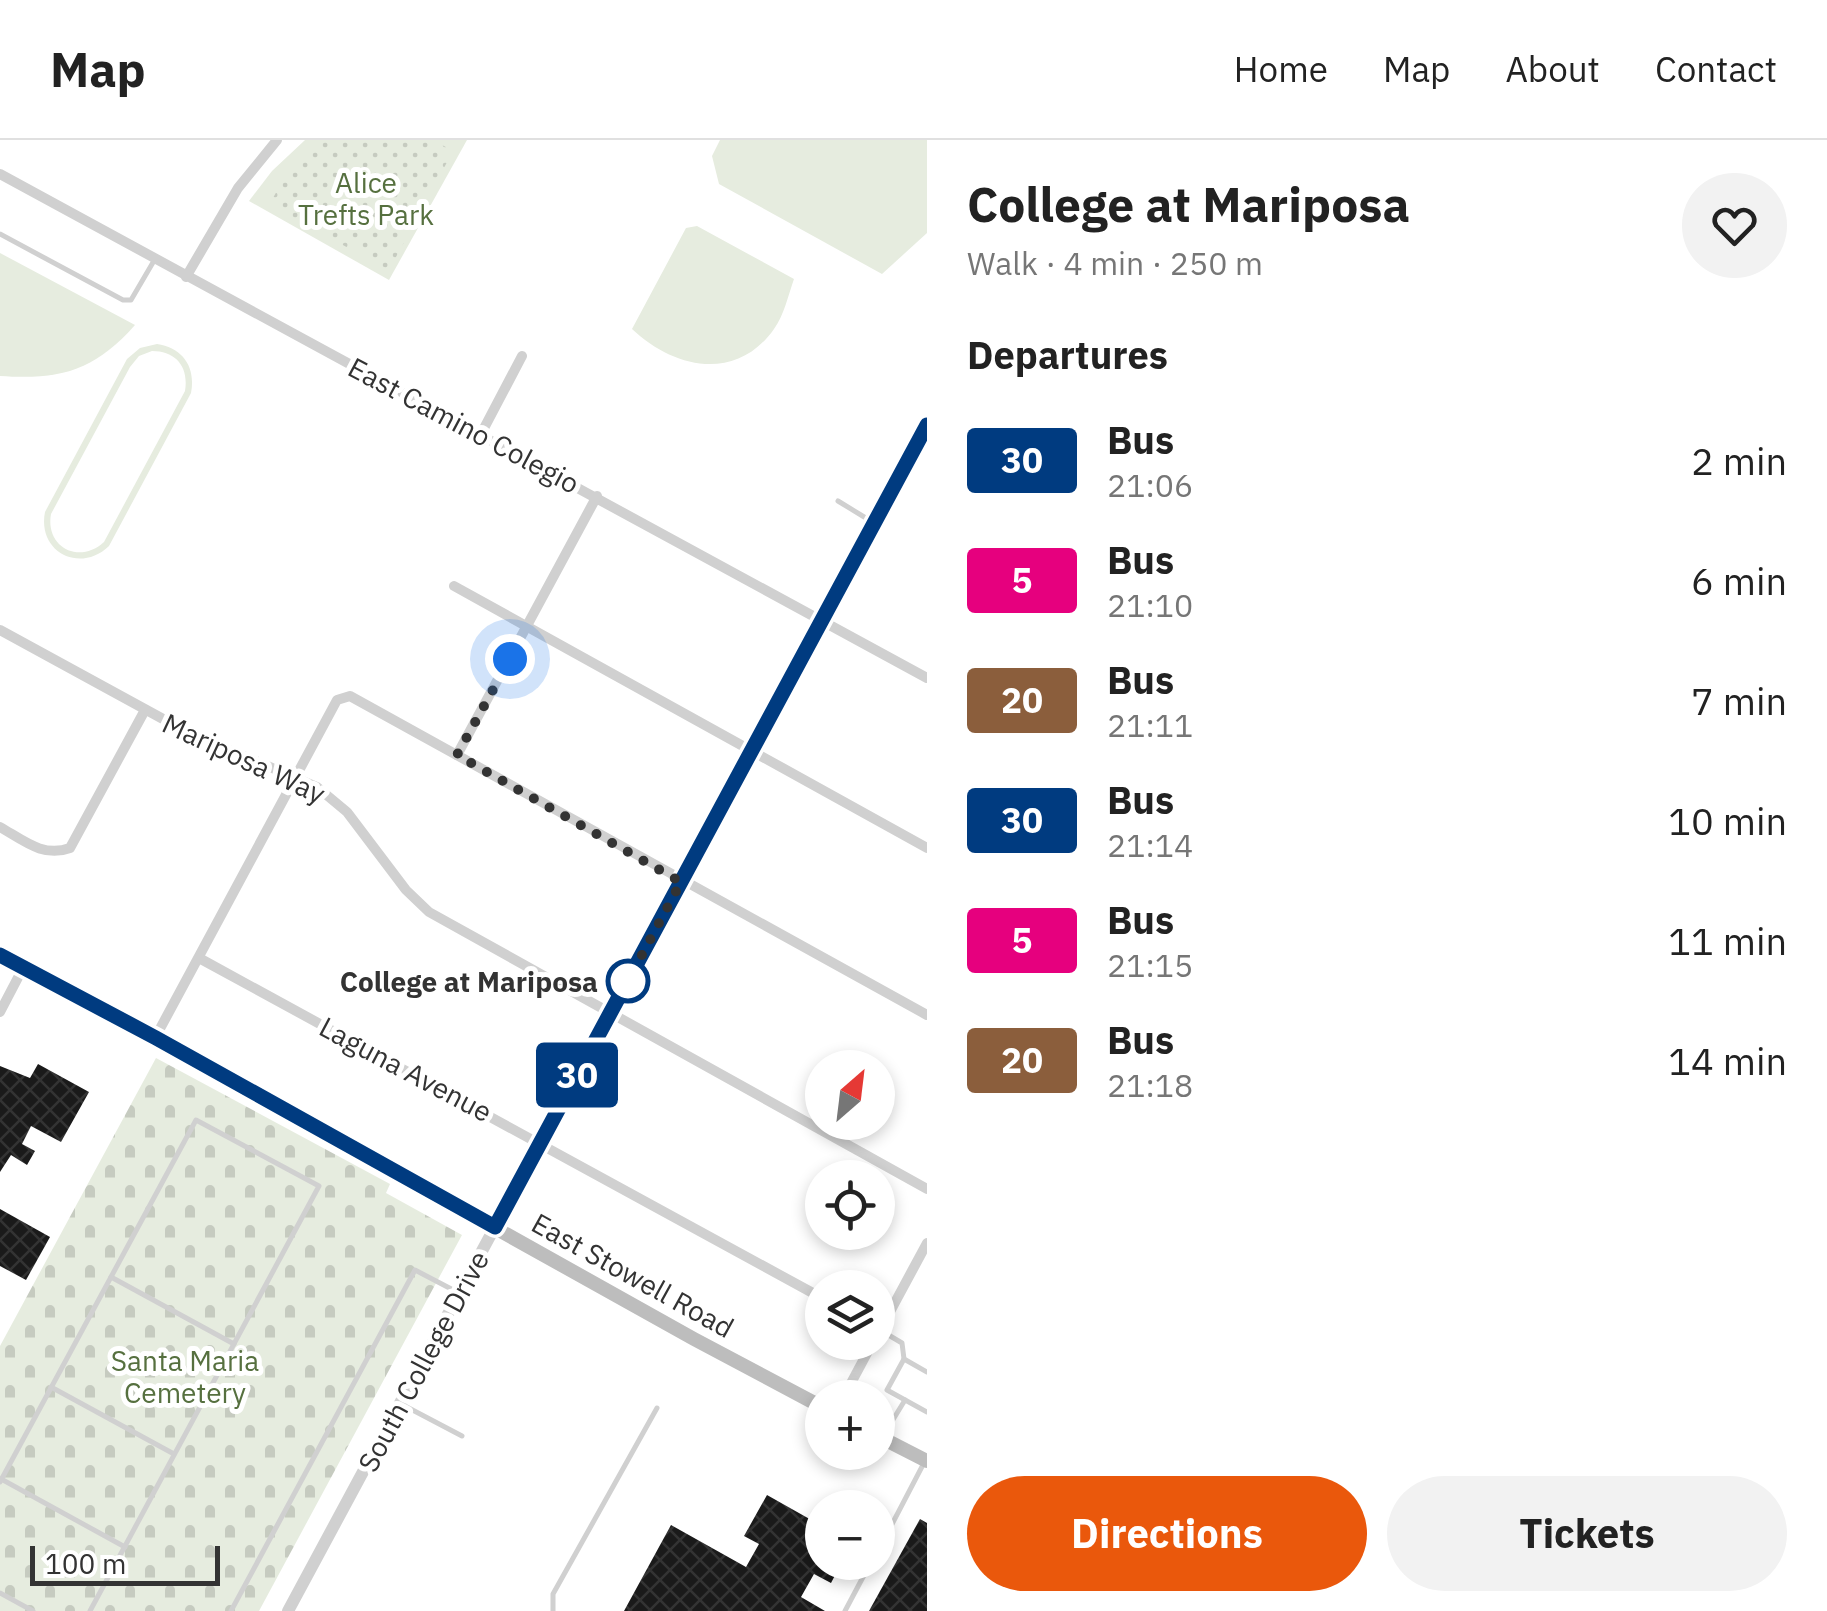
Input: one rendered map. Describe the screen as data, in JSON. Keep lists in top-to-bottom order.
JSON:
{
  "streets": {
    "main road": ["East Stowell Road"],
    "street": [
      "East Camino Colegio",
      "Mariposa Way",
      "Laguna Avenue",
      "South College Drive"
    ]
  },
  "crossings": [
    ["East Camino Colegio", "South College Drive"],
    ["Mariposa Way", "South College Drive"],
    ["Laguna Avenue", "South College Drive"],
    ["East Stowell Road", "South College Drive"]
  ],
  "parks": ["Alice Trefts Park", "Santa Maria Cemetery"],
  "places": ["College at Mariposa"],
  "lines": ["bus line 30"],
  "scale_bar": "100 m",
  "north": "top right",
  "page": {
    "header": "Map",
    "nav": [
      "Home",
      "Map",
      "About",
      "Contact"
    ],
    "on_map": "30",
    "heading": [
      ["College at Mariposa", "Walk · 4 min · 250 m"],
      "Departures"
    ],
    "list": [
      {
        "mark": "30",
        "name": "Bus",
        "note": "21:06",
        "value": "2 min"
      },
      {
        "mark": "5",
        "name": "Bus",
        "note": "21:10",
        "value": "6 min"
      },
      {
        "mark": "20",
        "name": "Bus",
        "note": "21:11",
        "value": "7 min"
      },
      {
        "mark": "30",
        "name": "Bus",
        "note": "21:14",
        "value": "10 min"
      },
      {
        "mark": "5",
        "name": "Bus",
        "note": "21:15",
        "value": "11 min"
      },
      {
        "mark": "20",
        "name": "Bus",
        "note": "21:18",
        "value": "14 min"
      }
    ],
    "map_buttons": ["+", "−"],
    "buttons": ["Directions", "Tickets"],
    "scale": "100 m"
  }
}
